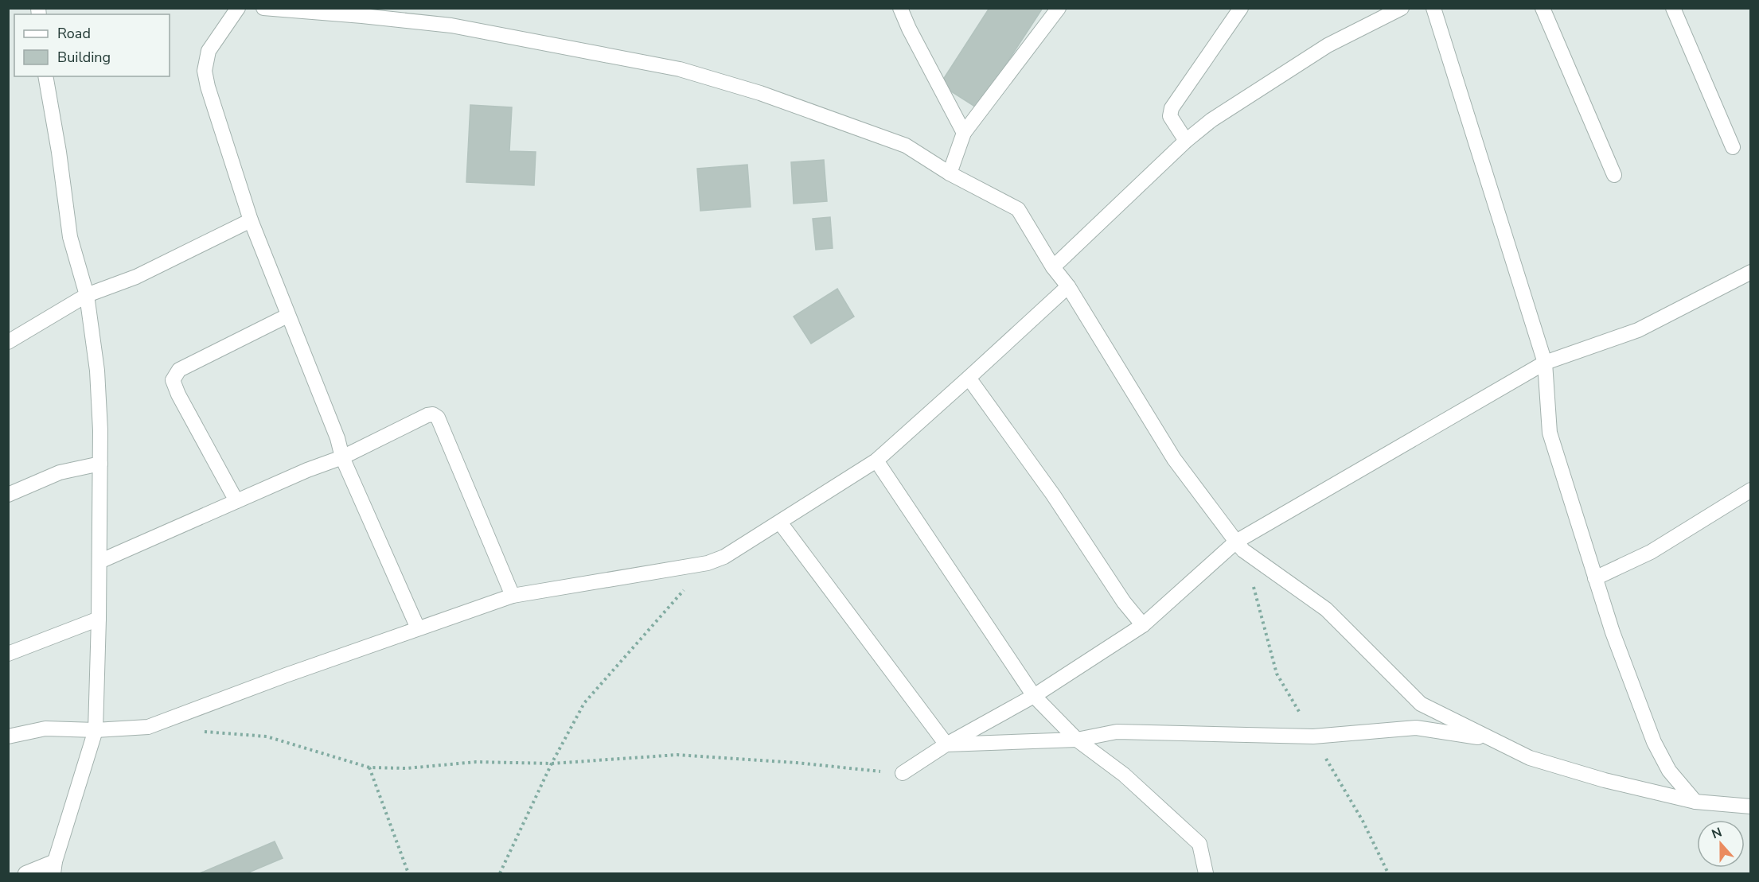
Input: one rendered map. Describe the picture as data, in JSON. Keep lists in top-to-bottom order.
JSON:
{
  "legend": ["Road", "Building"],
  "north": "top"
}
